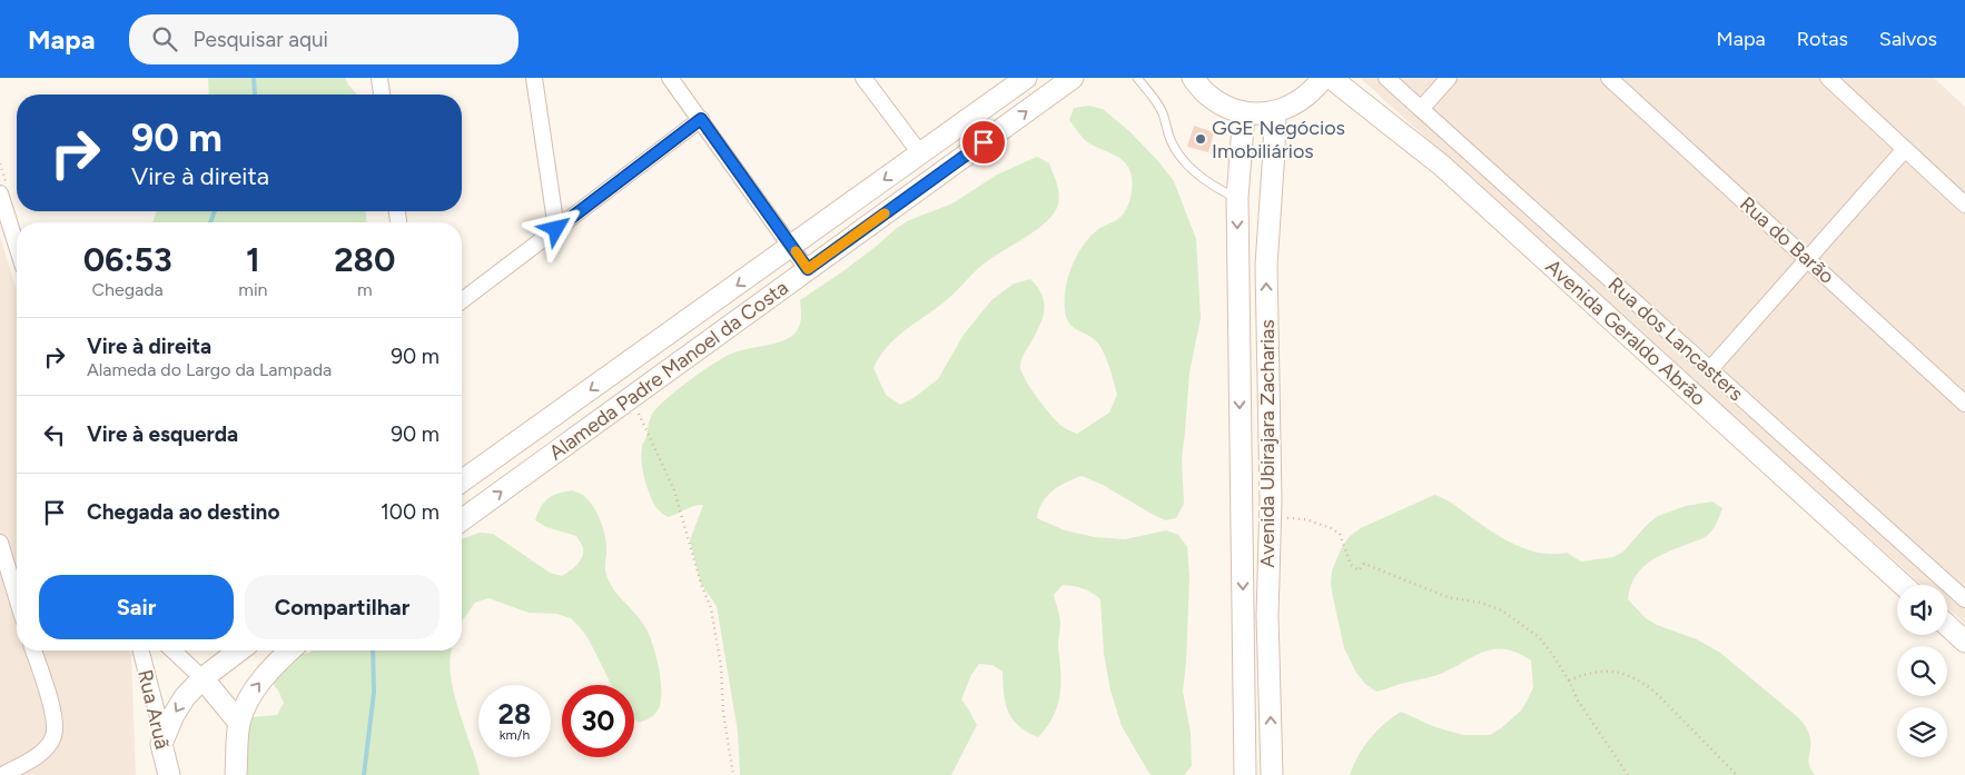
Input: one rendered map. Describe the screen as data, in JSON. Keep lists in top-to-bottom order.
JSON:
{
  "streets": {
    "main road": [
      "Avenida Geraldo Abrão",
      "Alameda Padre Manoel da Costa",
      "Avenida Ubirajara Zacharias",
      "Rua Aruã"
    ],
    "street": ["Rua do Barão", "Rua dos Lancasters"]
  },
  "places": ["GGE Negócios Imobiliários"],
  "page": {
    "header": "Mapa",
    "search": "Pesquisar aqui",
    "nav": ["Mapa", "Rotas", "Salvos"],
    "turn": ["90 m", "Vire à direita"],
    "eta": [
      "06:53",
      "Chegada",
      "1",
      "min",
      "280",
      "m"
    ],
    "list": [
      {
        "name": "Vire à direita",
        "note": "Alameda do Largo da Lampada",
        "value": "90 m"
      },
      {
        "name": "Vire à esquerda",
        "value": "90 m"
      },
      {
        "name": "Chegada ao destino",
        "value": "100 m"
      }
    ],
    "buttons": ["Sair", "Compartilhar"],
    "speed": "28 km/h",
    "limit": "30"
  }
}
